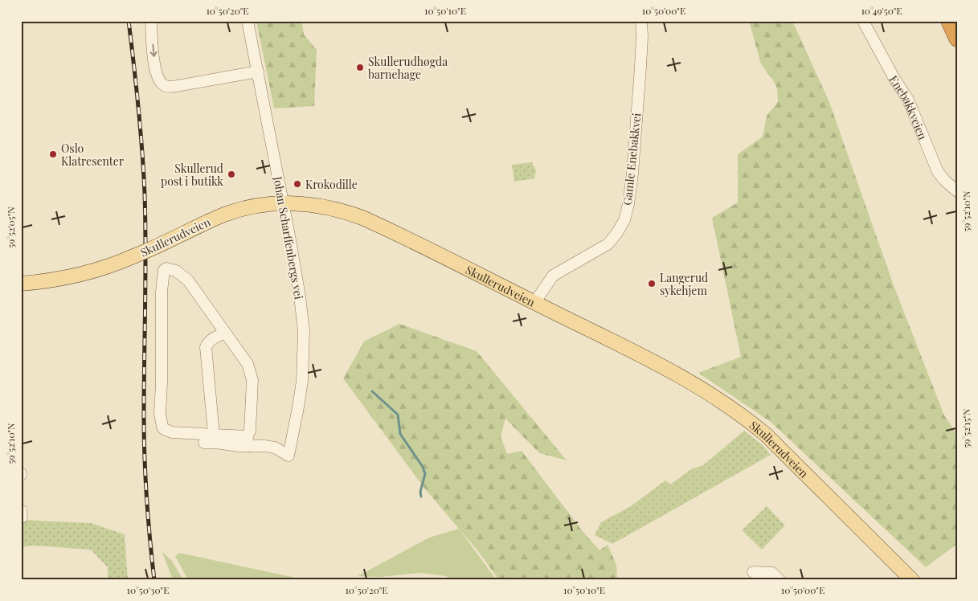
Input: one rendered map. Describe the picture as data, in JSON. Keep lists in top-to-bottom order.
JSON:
{
  "streets": {
    "main road": ["Skullerudveien"],
    "street": ["Enebakkveien", "Gamle Enebakkvei", "Johan Scharffenbergs vei"]
  },
  "crossings": [
    ["Gamle Enebakkvei", "Skullerudveien"],
    ["Skullerudveien", "Johan Scharffenbergs vei"]
  ],
  "places": [
    "Skullerudhøgda barnehage",
    "Oslo Klatresenter",
    "Skullerud post i butikk",
    "Krokodille",
    "Langerud sykehjem"
  ],
  "coordinates": [
    "10°50'20\"E",
    "10°50'10\"E",
    "10°50'00\"E",
    "10°49'50\"E",
    "59°52'10\"N",
    "59°52'05\"N",
    "59°52'15\"N",
    "10°50'30\"E"
  ]
}
